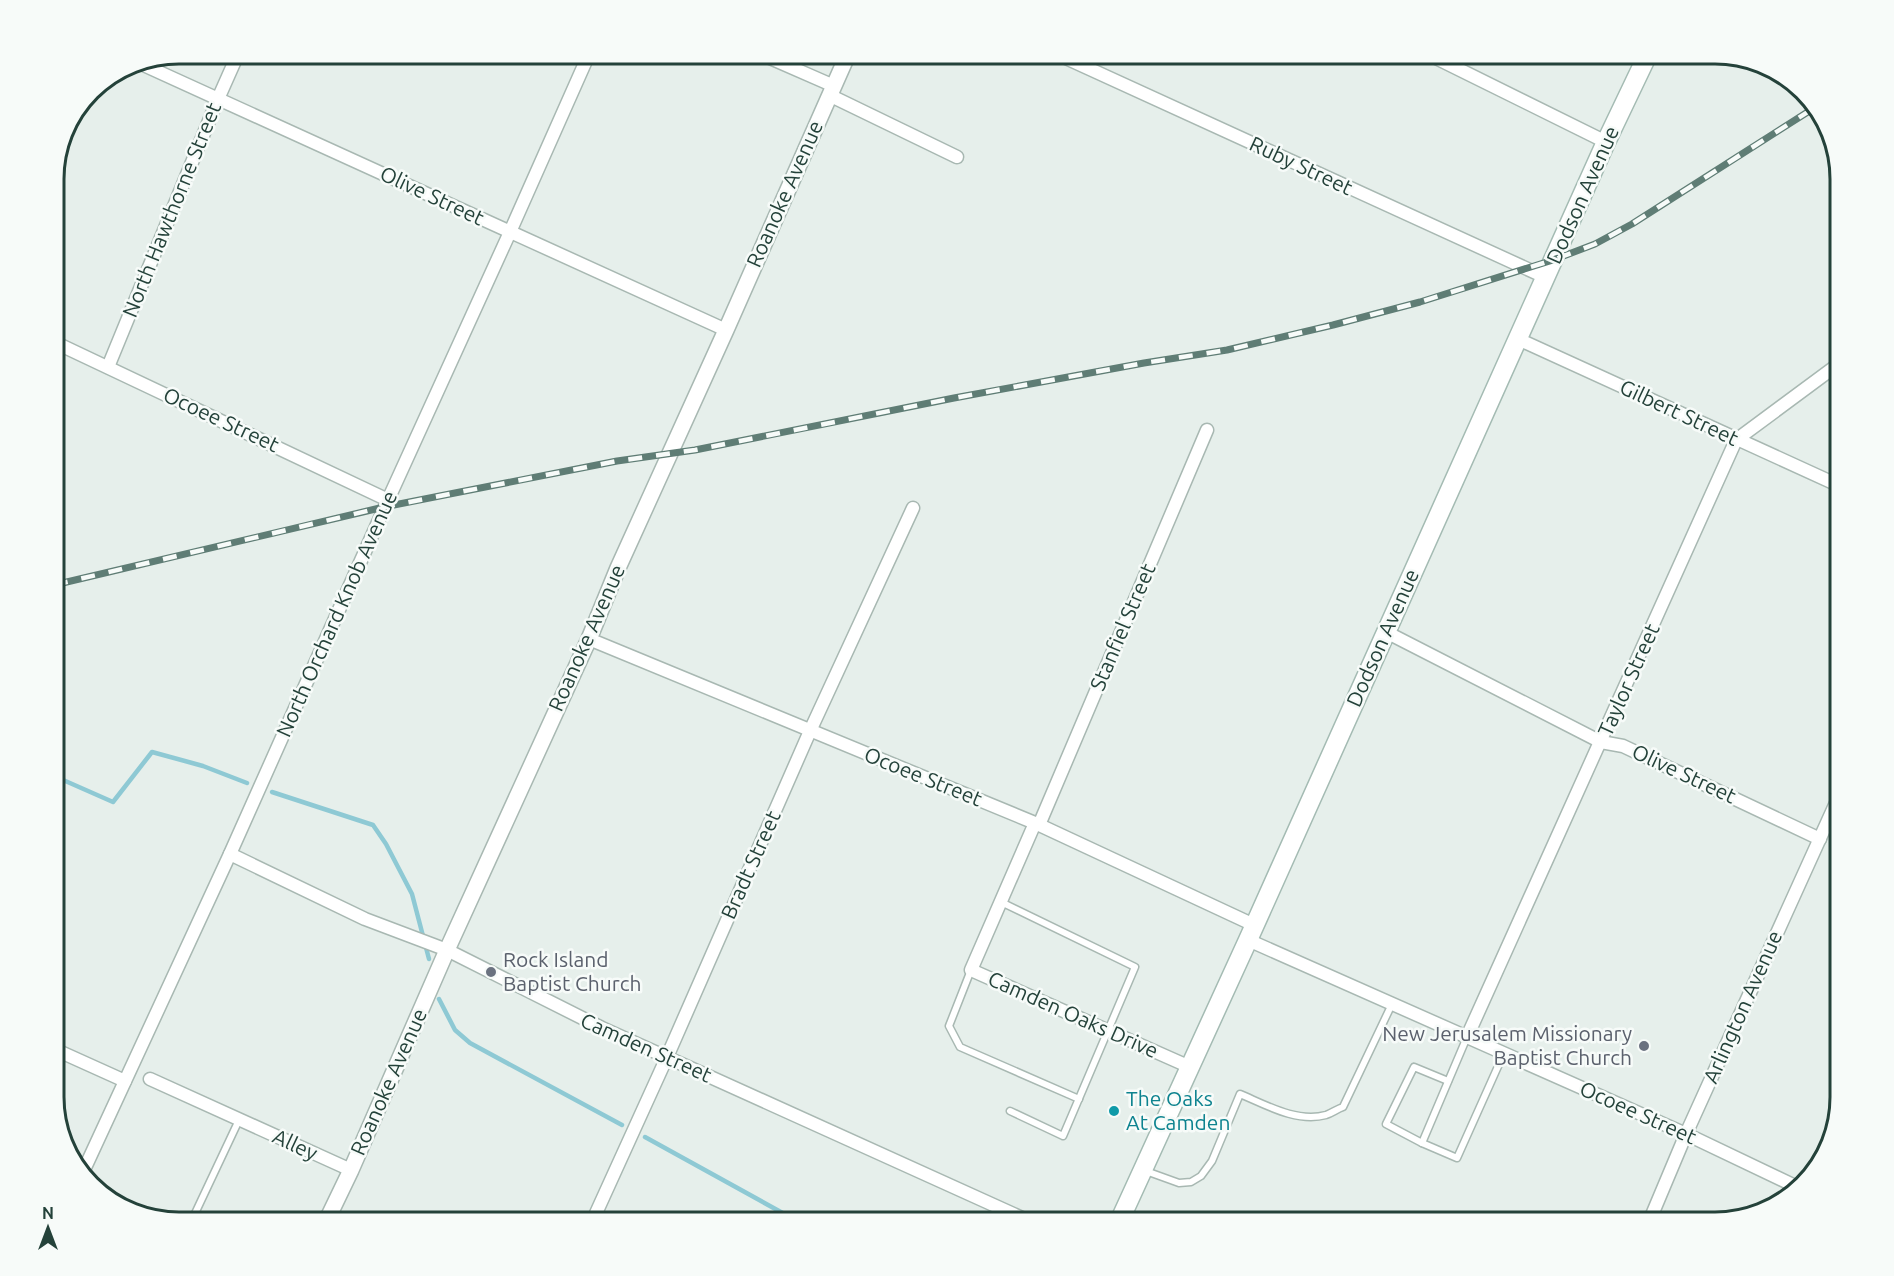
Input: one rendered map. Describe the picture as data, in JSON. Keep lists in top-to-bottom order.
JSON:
{
  "streets": {
    "main road": ["Dodson Avenue"],
    "street": [
      "Ruby Street",
      "Roanoke Avenue",
      "Olive Street",
      "North Hawthorne Street",
      "Gilbert Street",
      "Ocoee Street",
      "North Orchard Knob Avenue",
      "Stanfiel Street",
      "Taylor Street",
      "Bradt Street",
      "Arlington Avenue",
      "Camden Oaks Drive",
      "Camden Street",
      "Alley"
    ]
  },
  "crossings": [
    ["Ruby Street", "Dodson Avenue"],
    ["Roanoke Avenue", "Olive Street"],
    ["Roanoke Avenue", "Ocoee Street"],
    ["Roanoke Avenue", "Camden Street"],
    ["Roanoke Avenue", "Alley"],
    ["Dodson Avenue", "Olive Street"],
    ["Dodson Avenue", "Gilbert Street"],
    ["Dodson Avenue", "Ocoee Street"],
    ["Dodson Avenue", "Camden Oaks Drive"],
    ["Olive Street", "North Hawthorne Street"],
    ["Olive Street", "North Orchard Knob Avenue"],
    ["Olive Street", "Taylor Street"],
    ["Olive Street", "Arlington Avenue"],
    ["North Hawthorne Street", "Ocoee Street"],
    ["Gilbert Street", "Taylor Street"],
    ["Ocoee Street", "North Orchard Knob Avenue"],
    ["Ocoee Street", "Stanfiel Street"],
    ["Ocoee Street", "Taylor Street"],
    ["Ocoee Street", "Bradt Street"],
    ["Ocoee Street", "Arlington Avenue"],
    ["Ocoee Street", "Camden Oaks Drive"],
    ["North Orchard Knob Avenue", "Camden Street"],
    ["Stanfiel Street", "Camden Oaks Drive"],
    ["Bradt Street", "Camden Street"]
  ],
  "places": ["Rock Island Baptist Church", "New Jerusalem Missionary Baptist Church", "The Oaks At Camden"],
  "north": "top"
}
